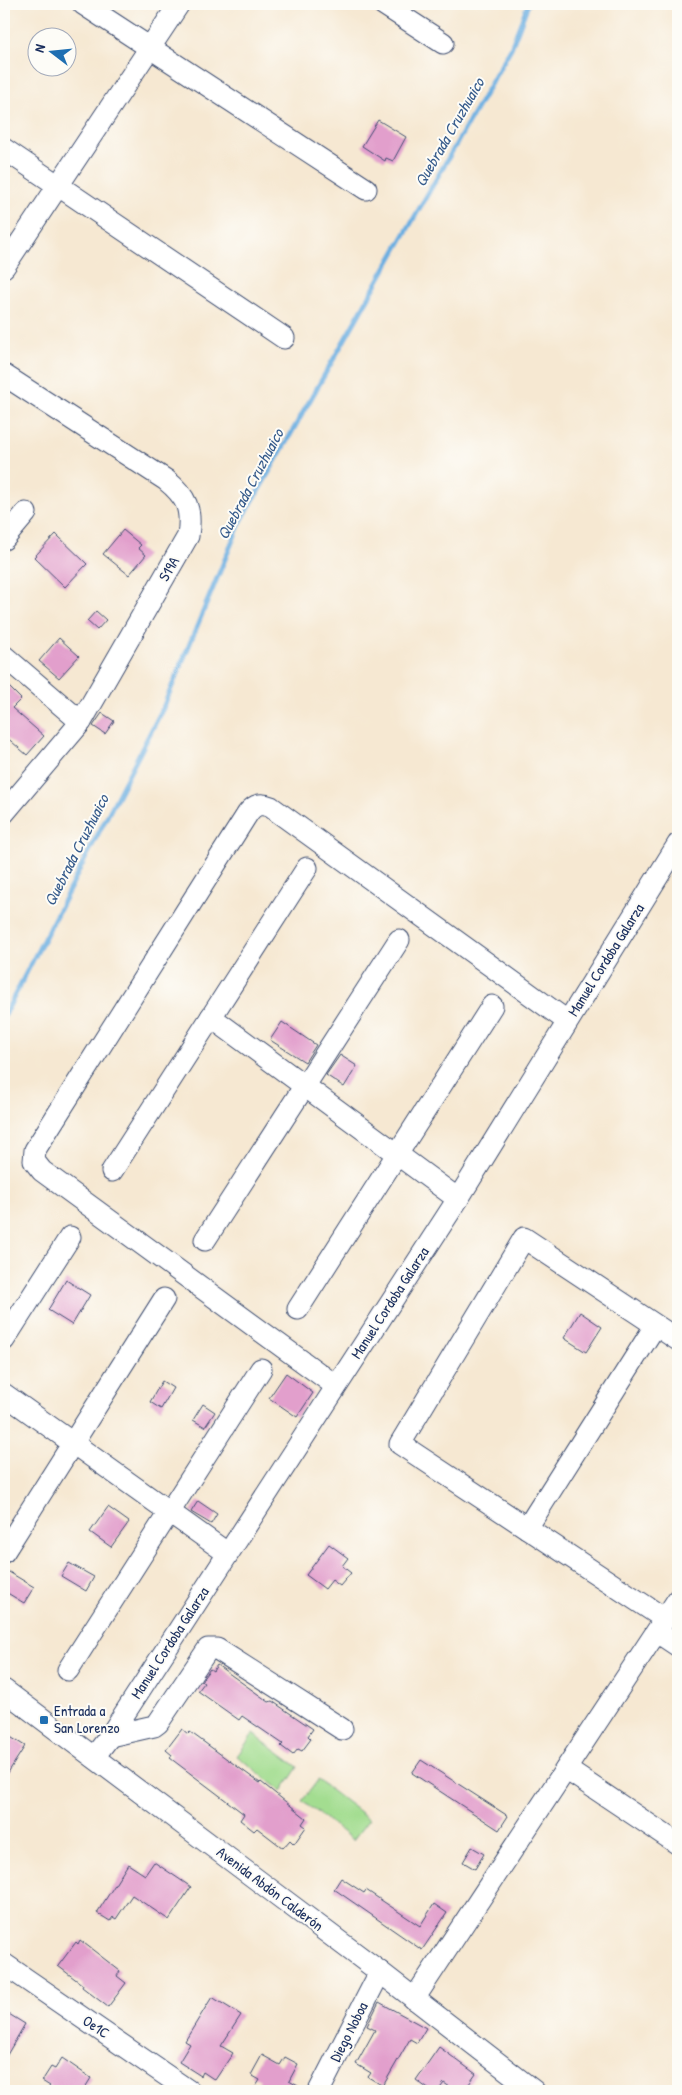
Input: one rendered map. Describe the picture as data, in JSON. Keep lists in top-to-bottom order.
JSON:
{
  "streets": {
    "street": [
      "S19A",
      "Manuel Cordoba Galarza",
      "Avenida Abdón Calderón",
      "Oe1C",
      "Diego Noboa"
    ]
  },
  "crossings": [
    ["Manuel Cordoba Galarza", "Avenida Abdón Calderón"],
    ["Avenida Abdón Calderón", "Diego Noboa"]
  ],
  "water": ["Quebrada Cruzhuaico"],
  "places": {
    "transit": ["Entrada a San Lorenzo"]
  },
  "north": "left"
}
